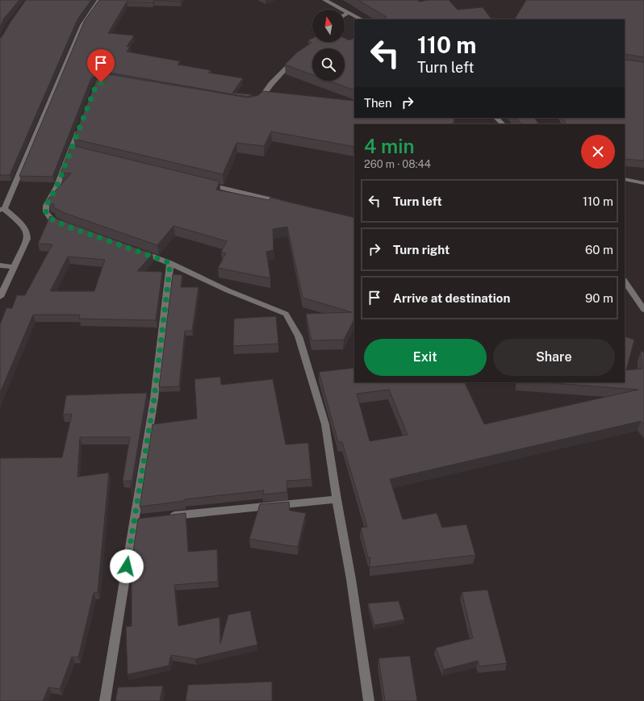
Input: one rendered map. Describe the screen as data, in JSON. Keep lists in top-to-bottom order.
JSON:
{
  "north": "top",
  "page": {
    "turn": ["110 m", "Turn left"],
    "then": "Then",
    "heading": ["4 min", "260 m · 08:44"],
    "list": [
      {
        "name": "Turn left",
        "value": "110 m"
      },
      {
        "name": "Turn right",
        "value": "60 m"
      },
      {
        "name": "Arrive at destination",
        "value": "90 m"
      }
    ],
    "buttons": ["Exit", "Share"]
  }
}
